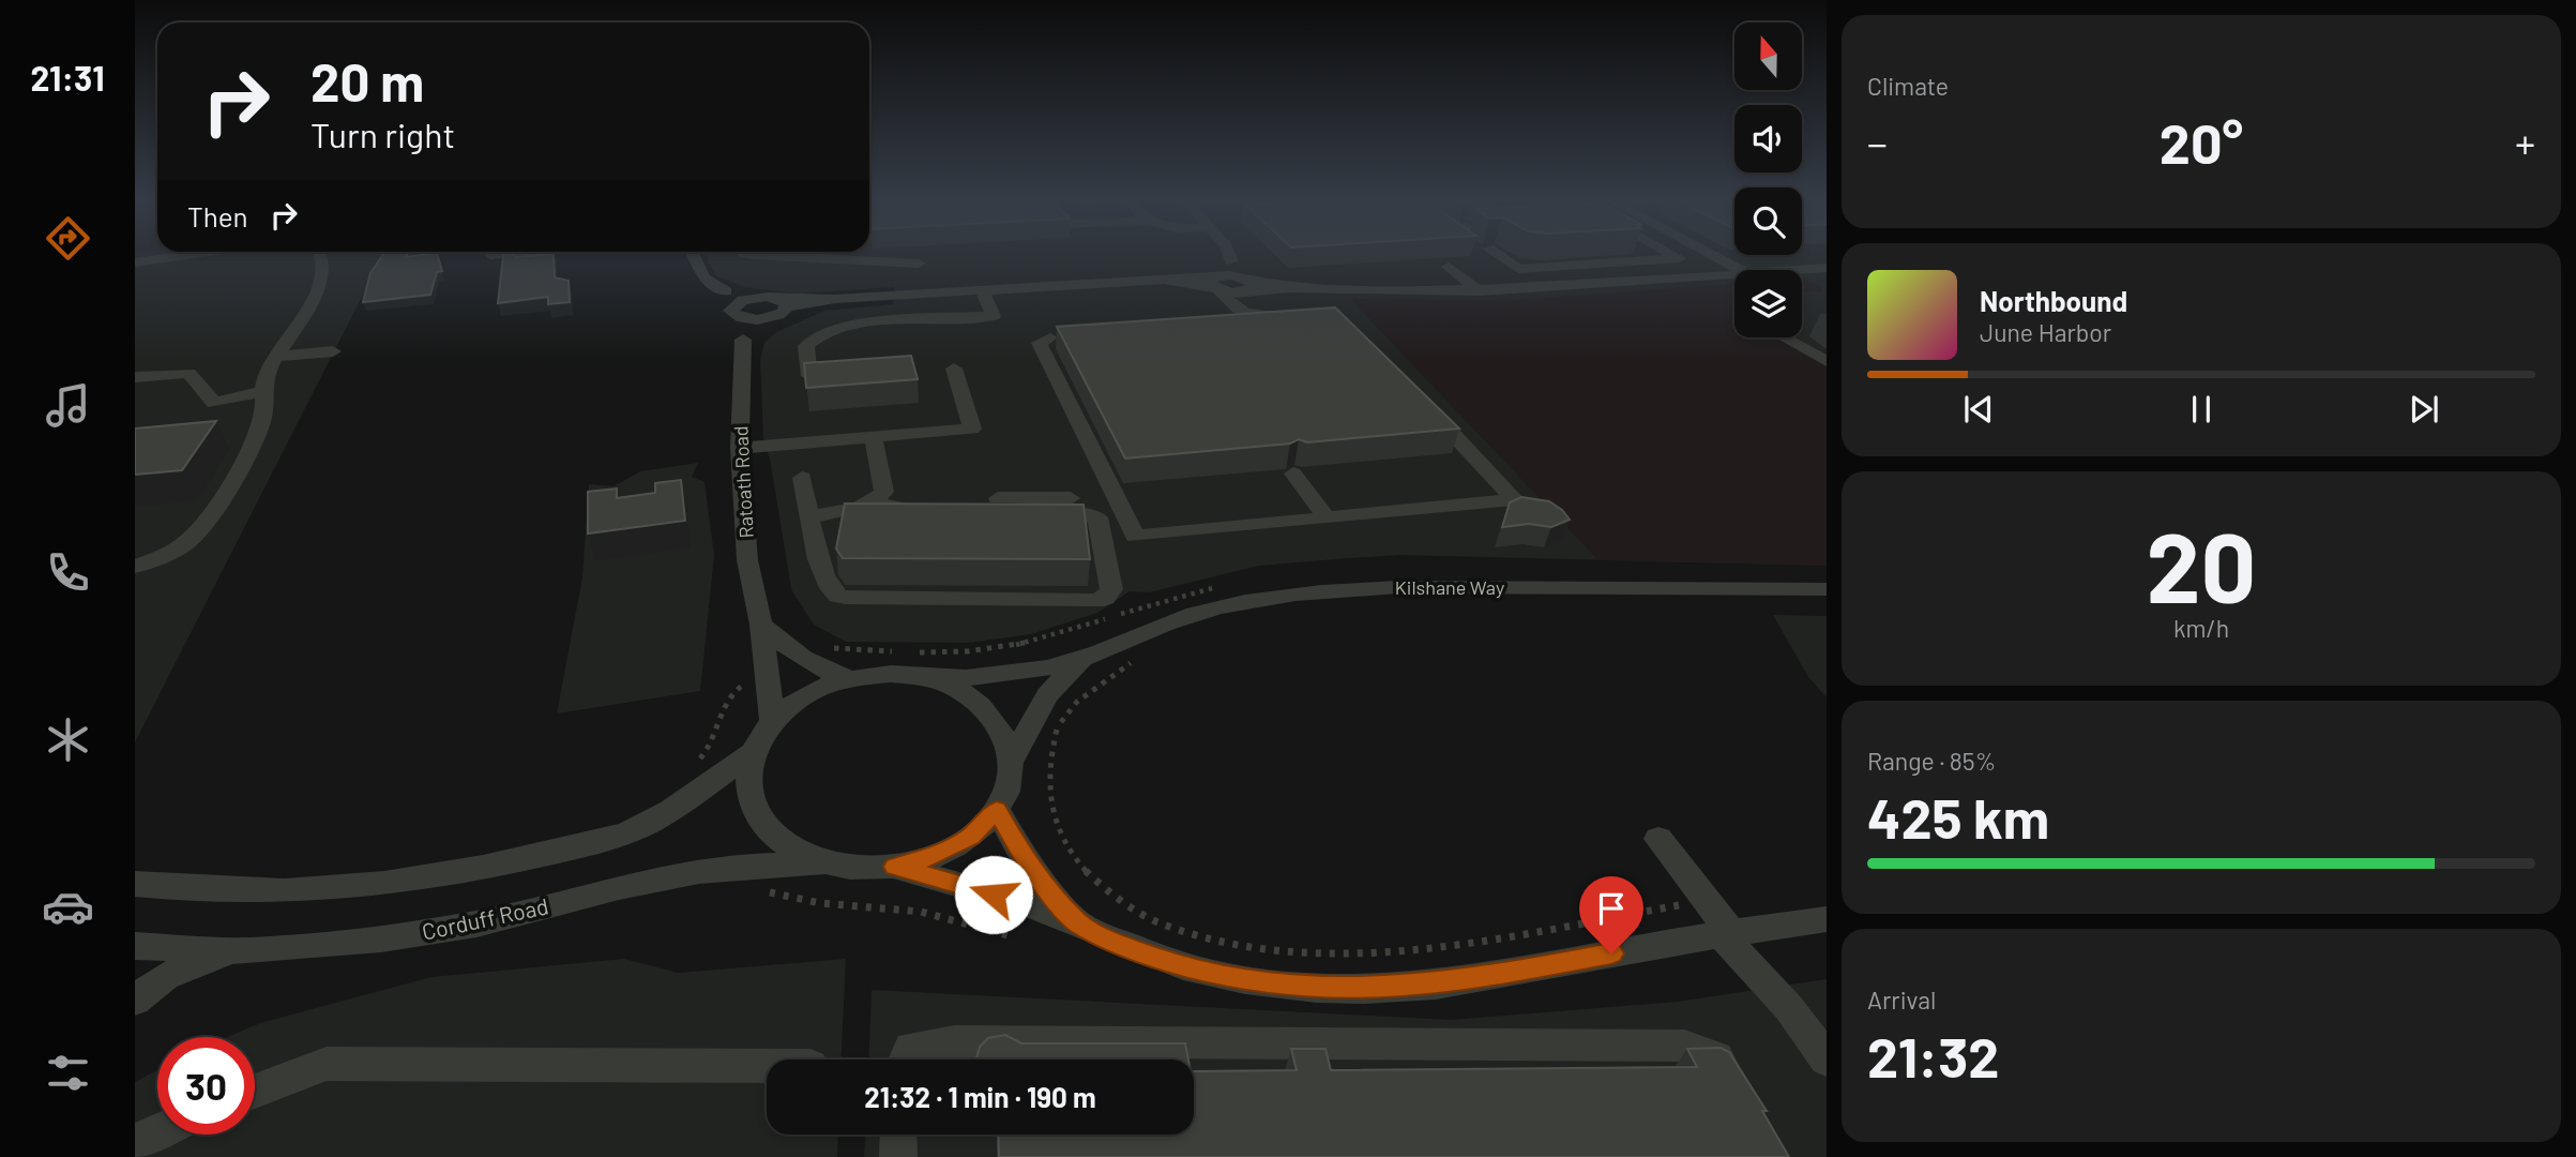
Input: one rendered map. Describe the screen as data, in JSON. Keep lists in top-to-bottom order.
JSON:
{
  "streets": {
    "street": ["Ratoath Road", "Kilshane Way", "Corduff Road"]
  },
  "crossings": [
    ["Ratoath Road", "Kilshane Way"],
    ["Ratoath Road", "Corduff Road"],
    ["Kilshane Way", "Corduff Road"]
  ],
  "north": "top",
  "page": {
    "tabs": "21:31",
    "tile": [
      "Climate",
      ["20", "km/h"],
      ["Range · 85%", "425 km"],
      ["Arrival", "21:32"]
    ],
    "turn": ["20 m", "Turn right"],
    "heat": ["−", "20°", "+"],
    "then": "Then",
    "song": ["Northbound", "June Harbor"],
    "limit": "30",
    "trip": "21:32 · 1 min · 190 m"
  }
}
